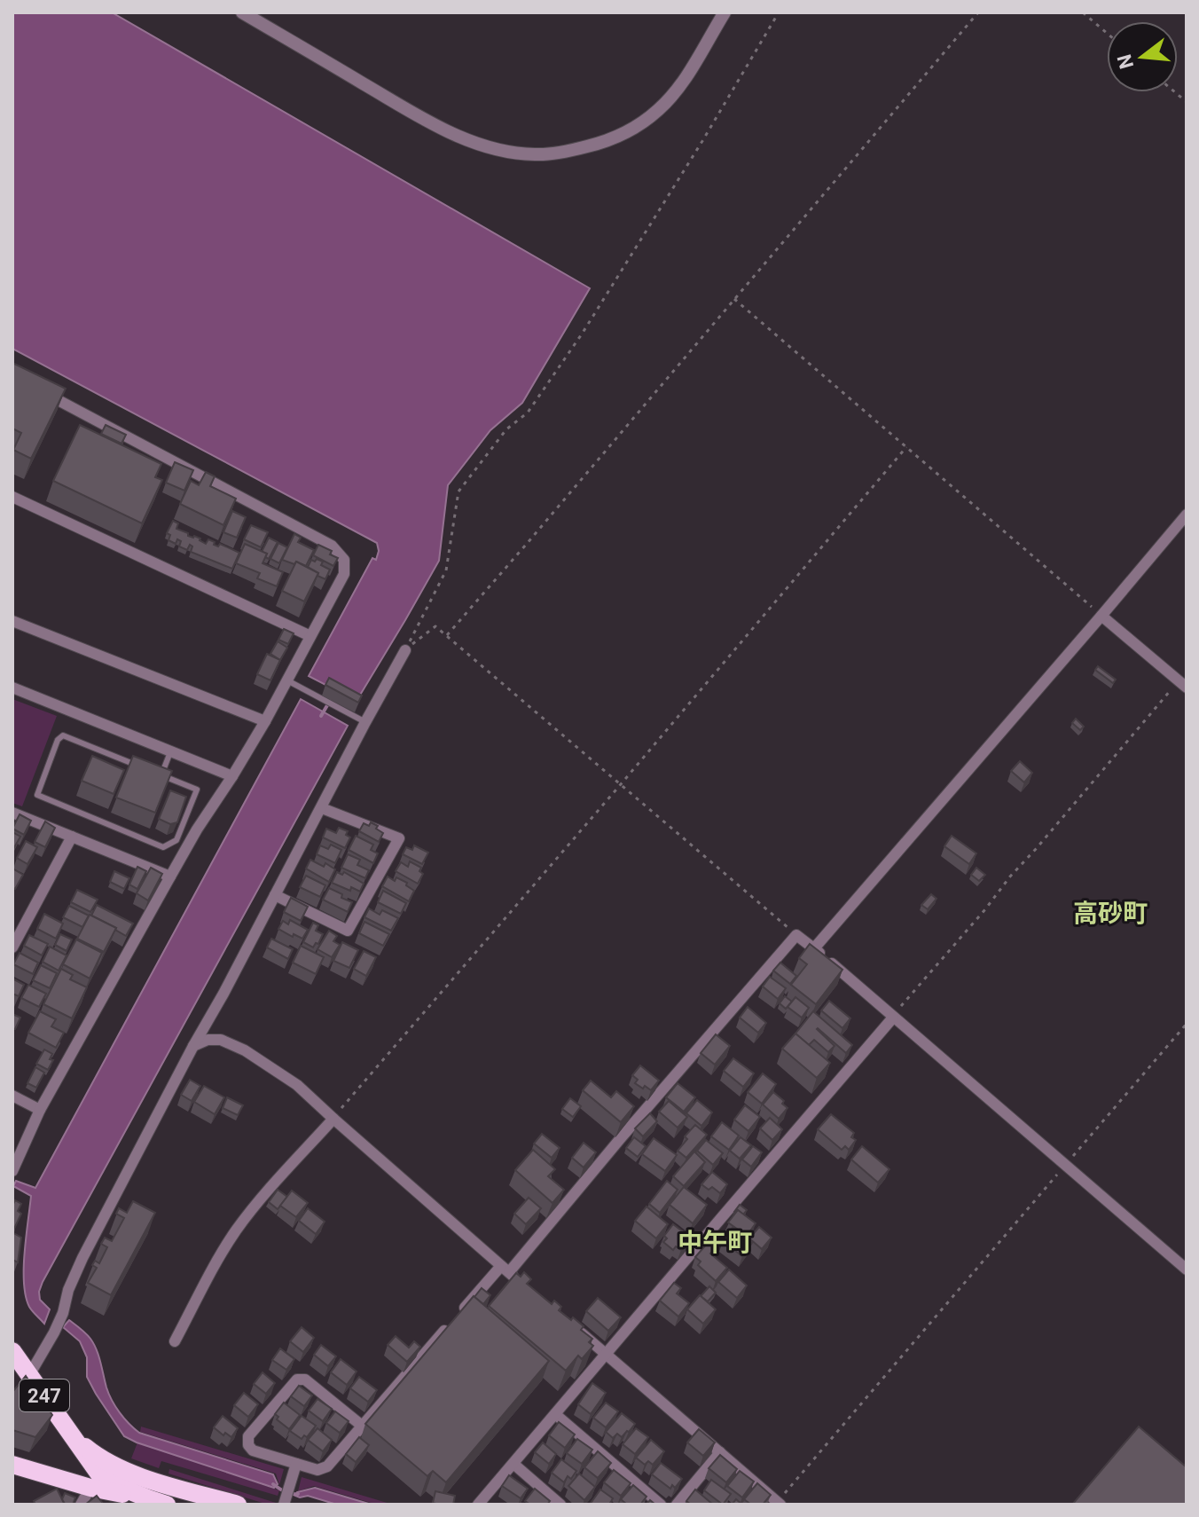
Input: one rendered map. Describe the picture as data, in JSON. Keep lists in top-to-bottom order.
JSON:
{
  "streets": {
    "highway": ["247"]
  },
  "districts": ["高砂町", "中午町"],
  "north": "left"
}
